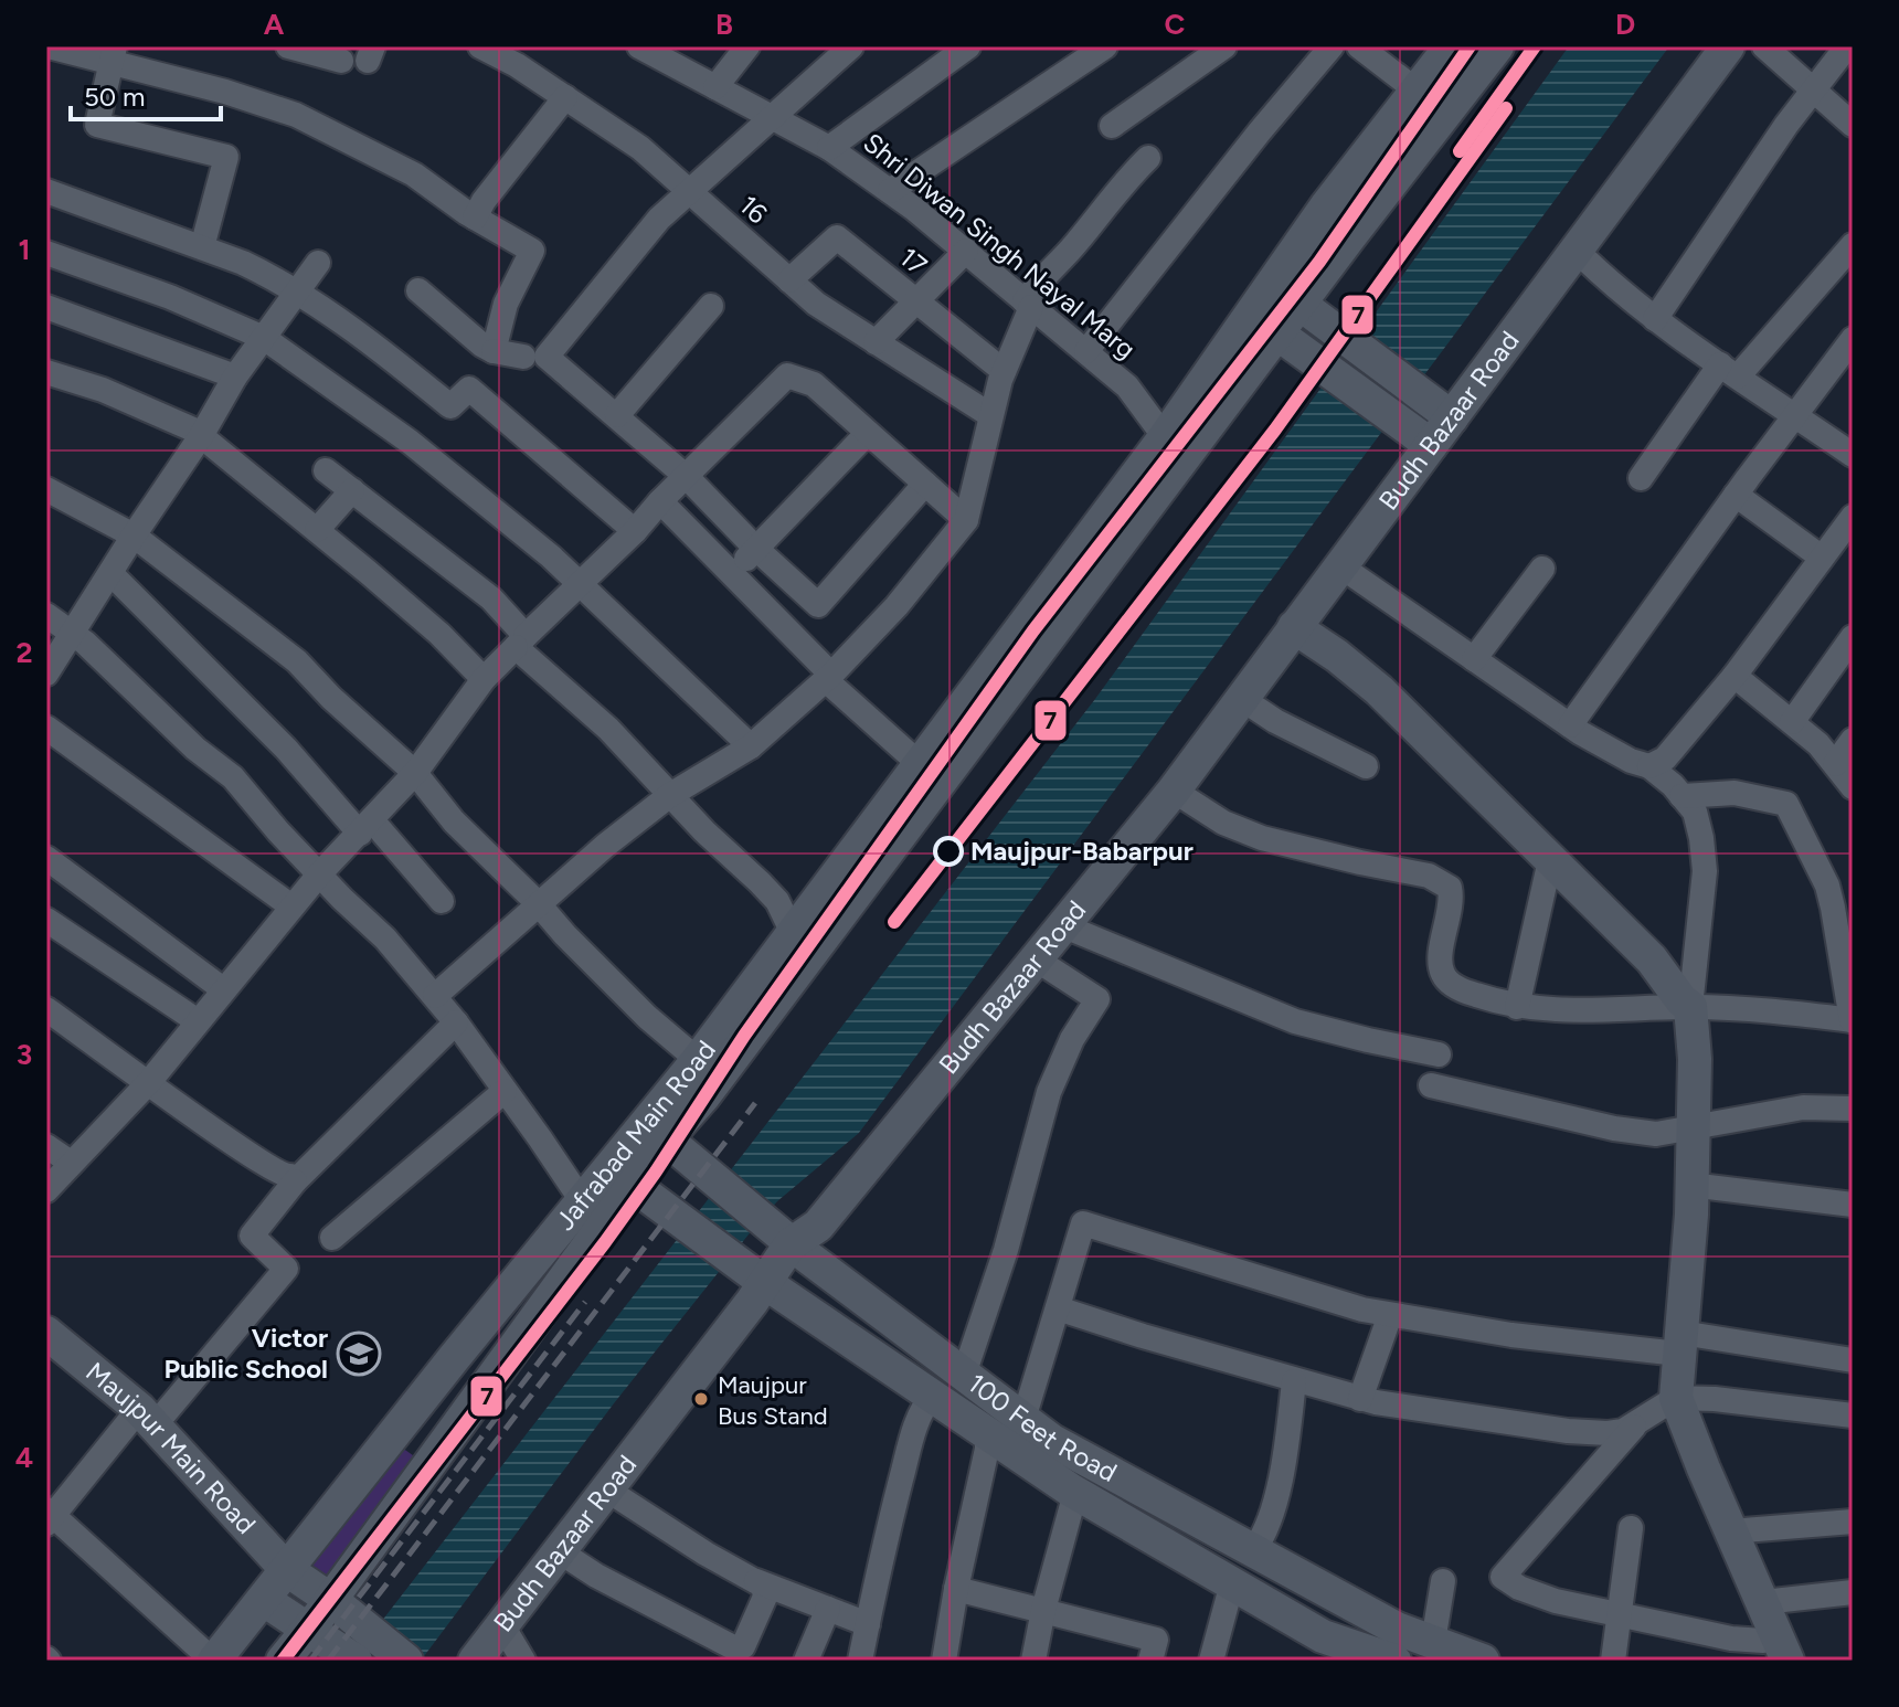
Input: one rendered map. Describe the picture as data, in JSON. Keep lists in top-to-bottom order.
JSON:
{
  "streets": {
    "main road": [
      "Budh Bazaar Road",
      "Jafrabad Main Road",
      "100 Feet Road",
      "Maujpur Main Road"
    ],
    "street": ["16", "Shri Diwan Singh Nayal Marg", "17"]
  },
  "crossings": [
    ["16", "17"],
    ["Shri Diwan Singh Nayal Marg", "Jafrabad Main Road"],
    ["Budh Bazaar Road", "100 Feet Road"],
    ["Jafrabad Main Road", "100 Feet Road"],
    ["Jafrabad Main Road", "Maujpur Main Road"]
  ],
  "places": {
    "other": ["Maujpur-Babarpur", "Maujpur Bus Stand"],
    "school or university": ["Victor Public School"]
  },
  "lines": ["transit line 7"],
  "scale_bar": "50 m",
  "grid": {
    "columns": [
      "A",
      "B",
      "C",
      "D"
    ],
    "rows": [
      "1",
      "2",
      "3",
      "4"
    ]
  }
}
